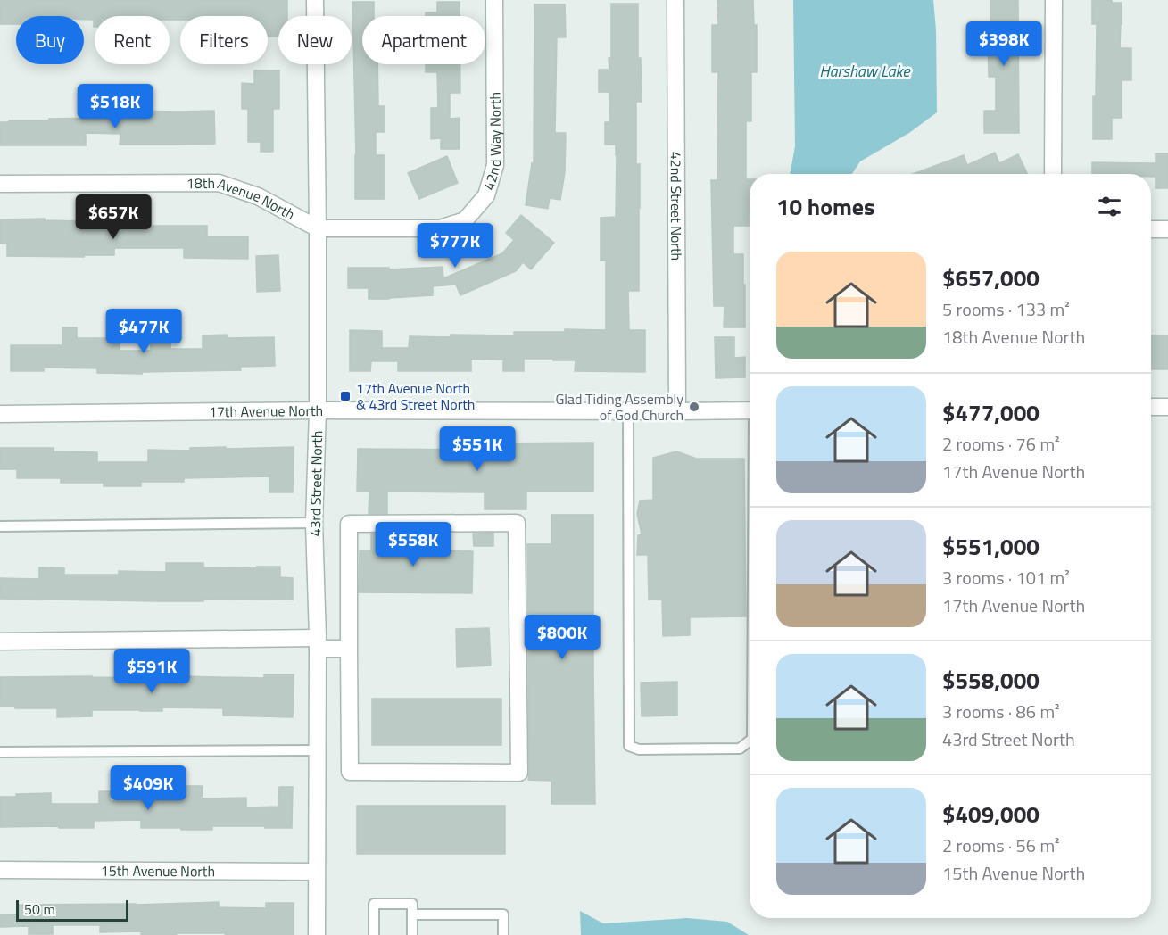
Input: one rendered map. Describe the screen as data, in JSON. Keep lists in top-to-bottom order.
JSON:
{
  "streets": {
    "street": [
      "42nd Way North",
      "18th Avenue North",
      "42nd Street North",
      "17th Avenue North",
      "43rd Street North",
      "15th Avenue North"
    ]
  },
  "crossings": [
    ["42nd Way North", "18th Avenue North"],
    ["42nd Way North", "43rd Street North"],
    ["18th Avenue North", "43rd Street North"],
    ["42nd Street North", "17th Avenue North"],
    ["17th Avenue North", "43rd Street North"],
    ["43rd Street North", "15th Avenue North"]
  ],
  "water": ["Harshaw Lake"],
  "places": {
    "transit": ["17th Avenue North & 43rd Street North"],
    "other": ["Glad Tiding Assembly of God Church"]
  },
  "scale_bar": "50 m",
  "page": {
    "chip": [
      "Buy",
      "Rent",
      "Filters",
      "New",
      "Apartment"
    ],
    "price": [
      "$398K",
      "$518K",
      "$657K",
      "$777K",
      "$477K",
      "$551K",
      "$558K",
      "$800K",
      "$591K",
      "$409K"
    ],
    "heading": "10 homes",
    "list": [
      {
        "name": "$657,000",
        "note": "5 rooms · 133 m² · 18th Avenue North"
      },
      {
        "name": "$477,000",
        "note": "2 rooms · 76 m² · 17th Avenue North"
      },
      {
        "name": "$551,000",
        "note": "3 rooms · 101 m² · 17th Avenue North"
      },
      {
        "name": "$558,000",
        "note": "3 rooms · 86 m² · 43rd Street North"
      },
      {
        "name": "$409,000",
        "note": "2 rooms · 56 m² · 15th Avenue North"
      }
    ],
    "scale": "50 m"
  }
}
